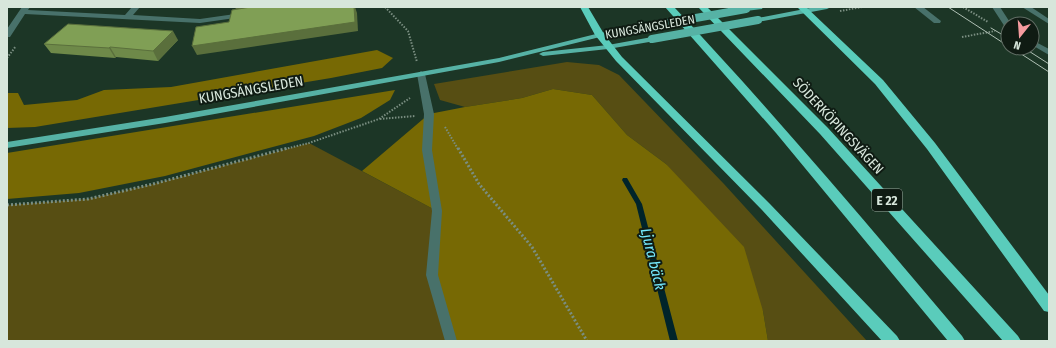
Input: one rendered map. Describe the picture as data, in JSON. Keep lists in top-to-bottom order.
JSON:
{
  "streets": {
    "highway": ["SÖDERKÖPINGSVÄGEN", "E 22"],
    "main road": ["KUNGSÄNGSLEDEN"]
  },
  "water": ["Ljura bäck"],
  "north": "bottom"
}
